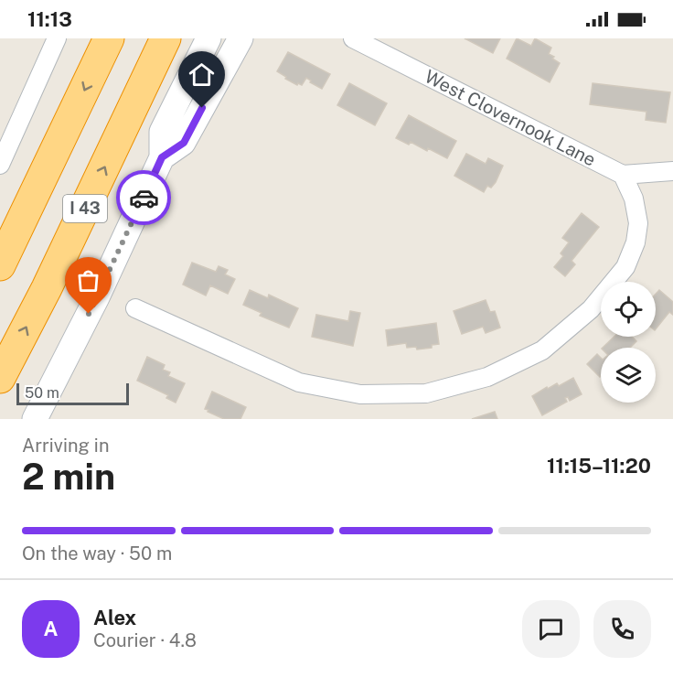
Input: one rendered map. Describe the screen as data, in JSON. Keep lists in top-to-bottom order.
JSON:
{
  "streets": {
    "highway": ["I 43"],
    "street": ["West Clovernook Lane"]
  },
  "scale_bar": "50 m",
  "page": {
    "status": "11:13",
    "scale": "50 m",
    "heading": ["2 min", "Arriving in", "11:15–11:20"],
    "panel": ["Alex", "Courier · 4.8"],
    "bar": "On the way · 50 m",
    "round": "A"
  }
}
